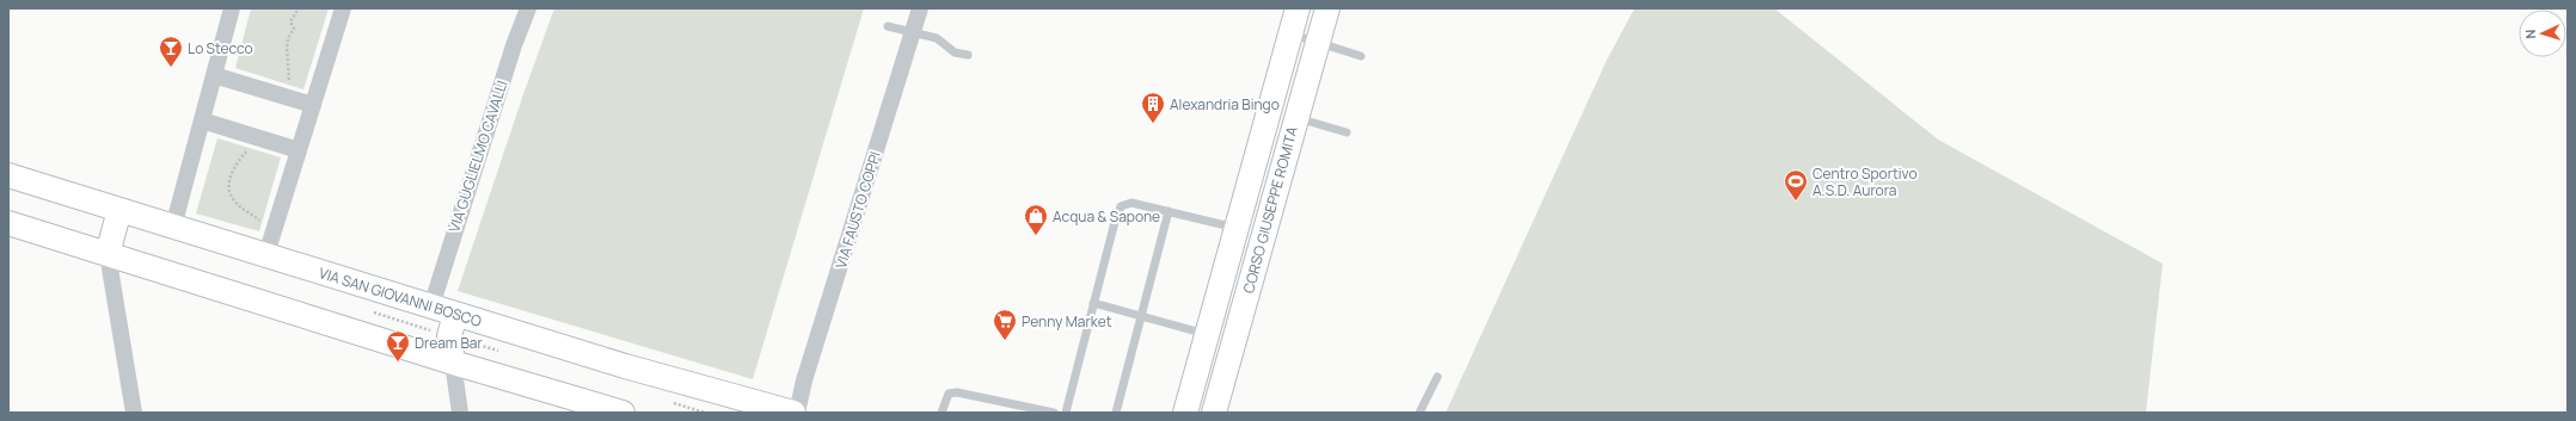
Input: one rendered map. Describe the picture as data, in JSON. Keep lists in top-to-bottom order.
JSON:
{
  "streets": {
    "main road": ["CORSO GIUSEPPE ROMITA", "VIA SAN GIOVANNI BOSCO"],
    "street": ["VIA GUGLIELMO CAVALLI", "VIA FAUSTO COPPI"]
  },
  "crossings": [
    ["VIA GUGLIELMO CAVALLI", "VIA SAN GIOVANNI BOSCO"],
    ["VIA FAUSTO COPPI", "VIA SAN GIOVANNI BOSCO"]
  ],
  "places": {
    "bar": ["Lo Stecco", "Dream Bar"],
    "building": ["Alexandria Bingo"],
    "sports": ["Centro Sportivo A.S.D. Aurora"],
    "shop": ["Acqua & Sapone"],
    "supermarket": ["Penny Market"]
  },
  "north": "left"
}
